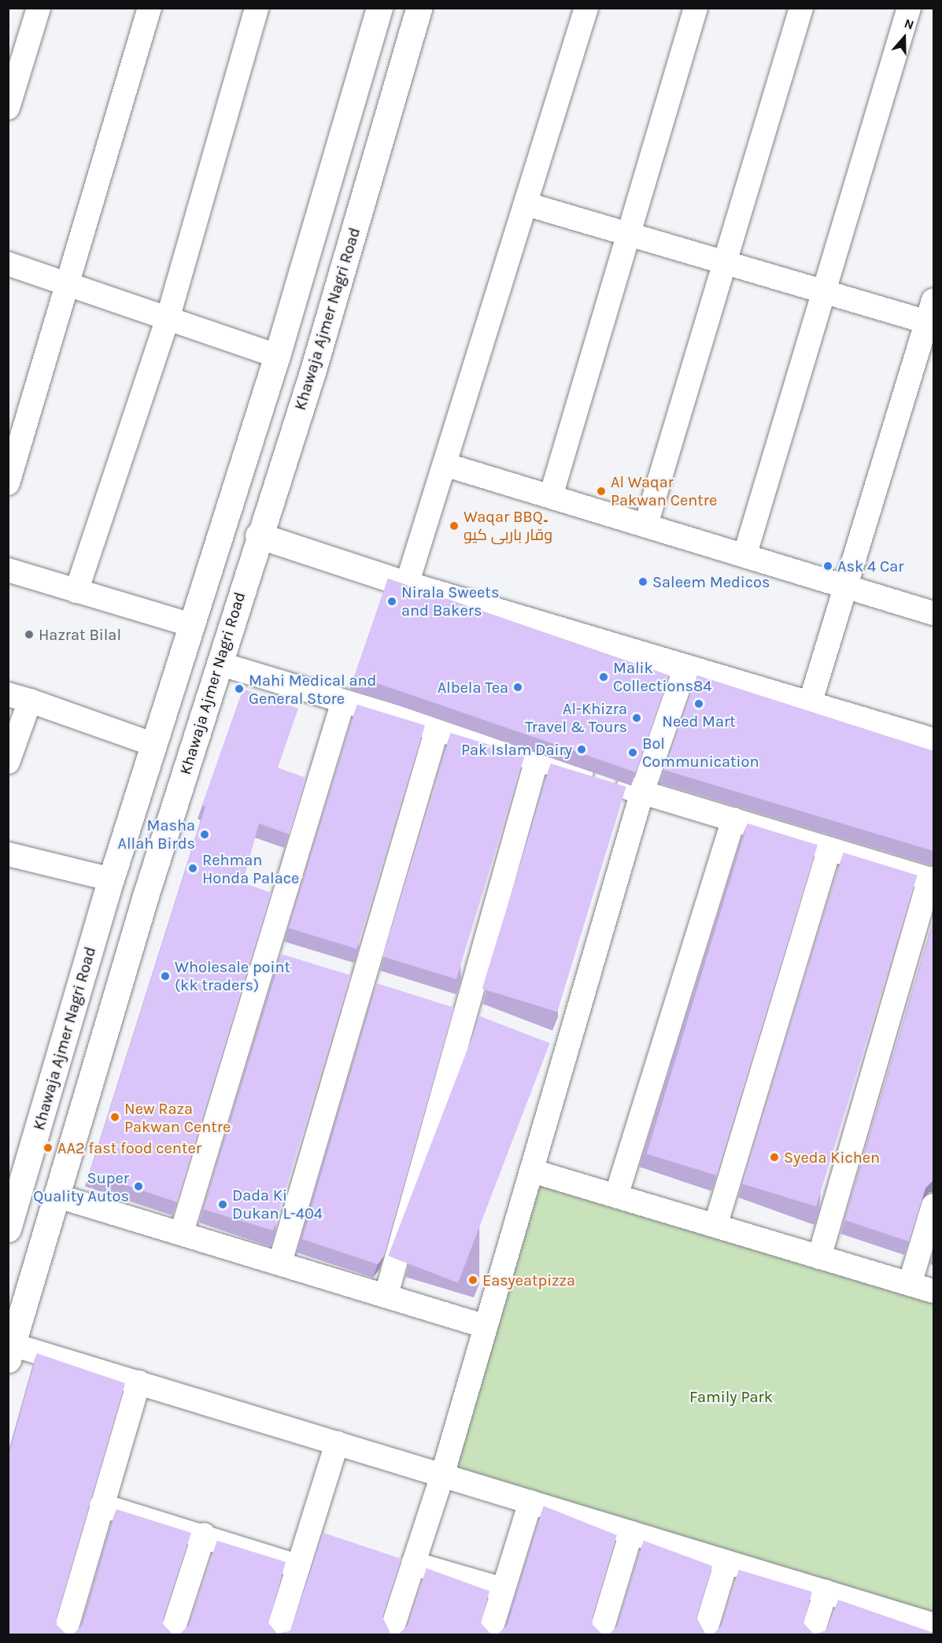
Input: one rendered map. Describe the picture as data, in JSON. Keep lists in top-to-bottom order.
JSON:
{
  "streets": {
    "street": ["Khawaja Ajmer Nagri Road"]
  },
  "parks": ["Family Park"],
  "places": [
    "Al Waqar Pakwan Centre",
    "Waqar BBQ۔ وقار باربی کیو",
    "Ask 4 Car",
    "Saleem Medicos",
    "Nirala Sweets and Bakers",
    "Hazrat Bilal",
    "Malik Collections84",
    "Albela Tea",
    "Mahi Medical and General Store",
    "Need Mart",
    "Al-Khizra Travel & Tours",
    "Pak Islam Dairy",
    "Bol Communication",
    "Masha Allah Birds",
    "Rehman Honda Palace",
    "Wholesale point (kk traders)",
    "New Raza Pakwan Centre",
    "AA2 fast food center",
    "Syeda Kichen",
    "Super Quality Autos",
    "Dada Ki Dukan L-404",
    "Easyeatpizza"
  ],
  "north": "top"
}
